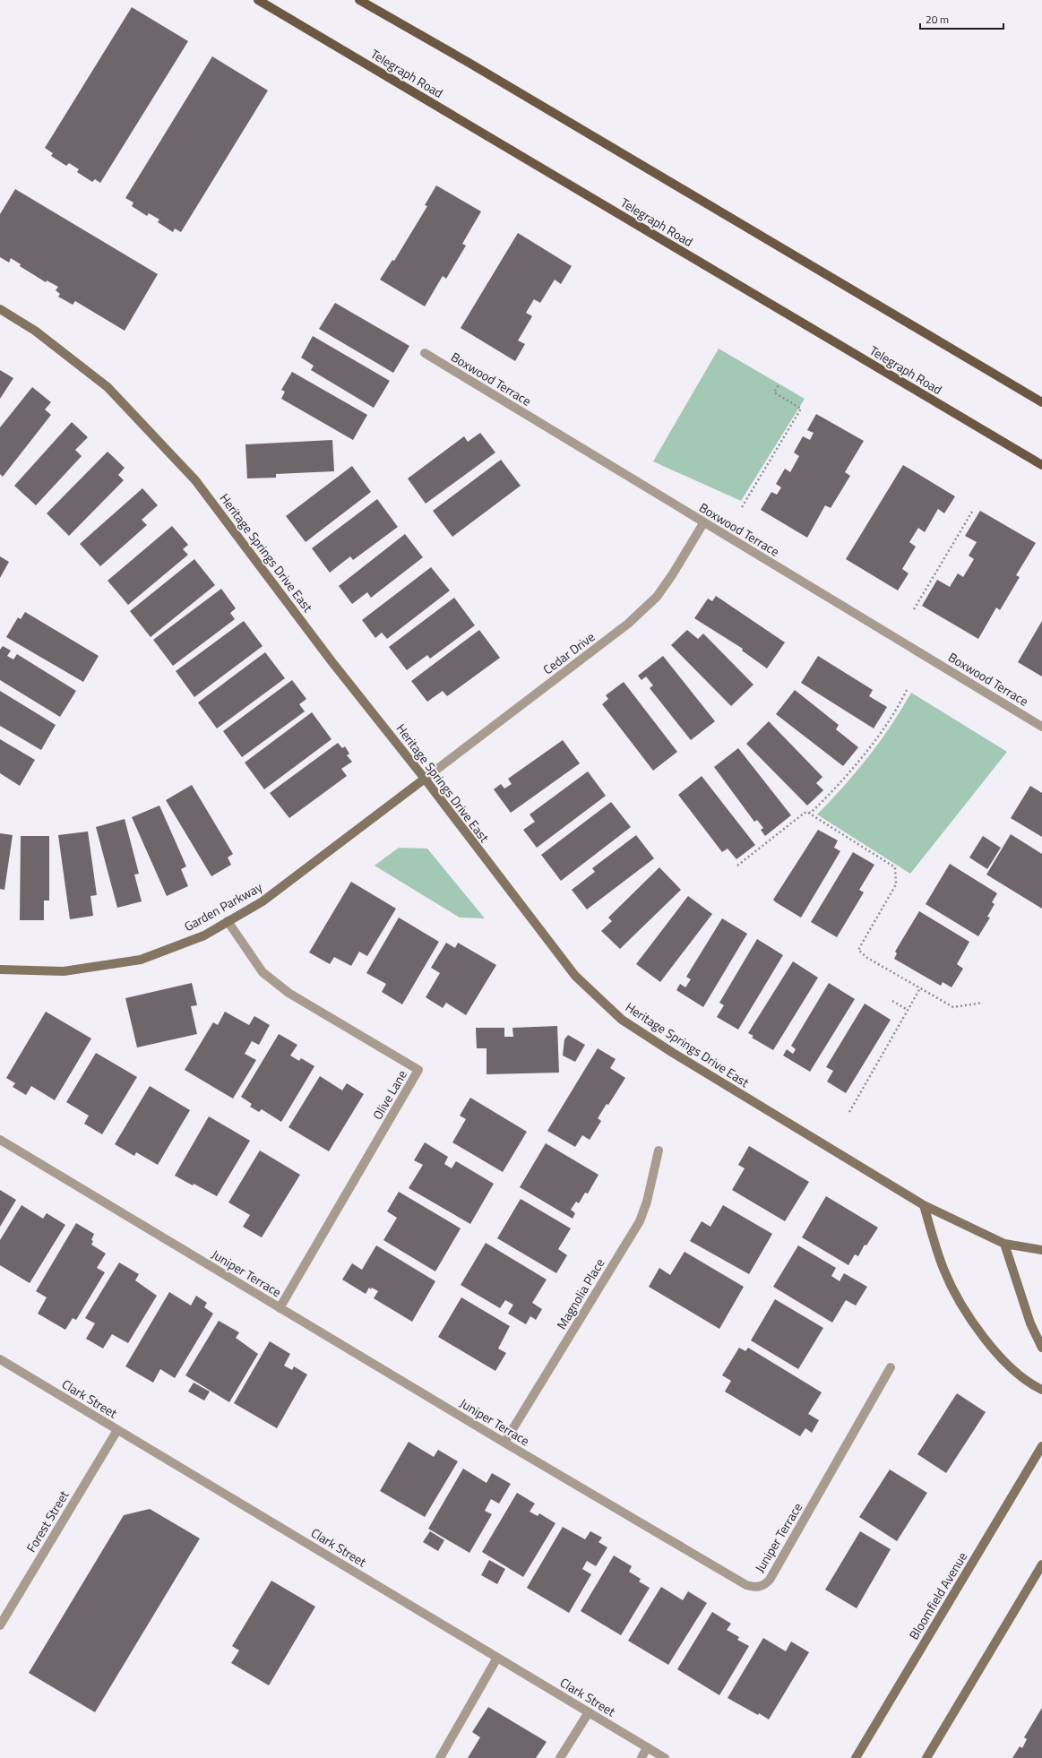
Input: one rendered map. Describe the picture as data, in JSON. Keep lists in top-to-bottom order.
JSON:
{
  "streets": {
    "main road": ["Telegraph Road"],
    "street": [
      "Boxwood Terrace",
      "Heritage Springs Drive East",
      "Cedar Drive",
      "Garden Parkway",
      "Olive Lane",
      "Juniper Terrace",
      "Magnolia Place",
      "Clark Street",
      "Forest Street",
      "Bloomfield Avenue"
    ]
  },
  "crossings": [
    ["Boxwood Terrace", "Cedar Drive"],
    ["Heritage Springs Drive East", "Cedar Drive"],
    ["Heritage Springs Drive East", "Garden Parkway"],
    ["Cedar Drive", "Garden Parkway"],
    ["Garden Parkway", "Olive Lane"],
    ["Olive Lane", "Juniper Terrace"],
    ["Juniper Terrace", "Magnolia Place"],
    ["Clark Street", "Forest Street"]
  ],
  "scale_bar": "20 m"
}
